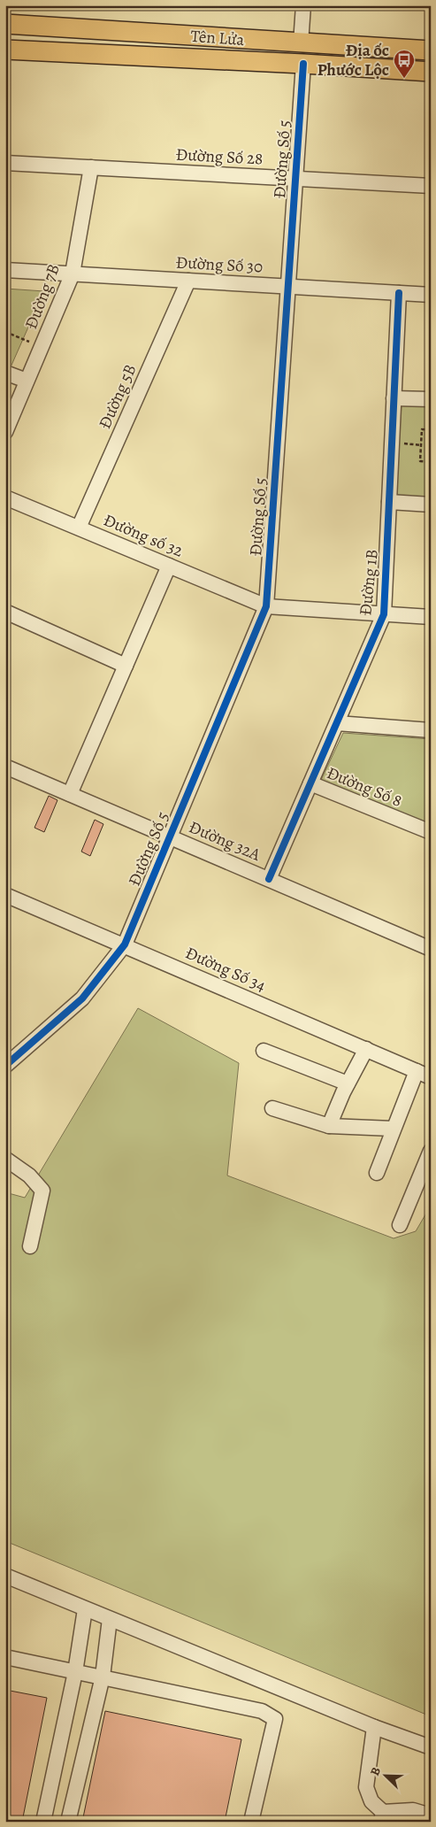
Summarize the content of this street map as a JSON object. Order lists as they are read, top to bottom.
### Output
{
  "streets": {
    "main road": ["Tên Lửa"],
    "street": [
      "Đường Số 28",
      "Đường Số 5",
      "Đường Số 30",
      "Đường 7B",
      "Đường 5B",
      "Đường số 32",
      "Đường 1B",
      "Đường Số 8",
      "Đường 32A",
      "Đường Số 34"
    ]
  },
  "crossings": [
    ["Tên Lửa", "Đường Số 5"],
    ["Đường Số 28", "Đường Số 5"],
    ["Đường Số 28", "Đường 7B"],
    ["Đường Số 5", "Đường Số 30"],
    ["Đường Số 5", "Đường số 32"],
    ["Đường Số 5", "Đường 32A"],
    ["Đường Số 5", "Đường Số 34"],
    ["Đường Số 30", "Đường 7B"],
    ["Đường Số 30", "Đường 5B"],
    ["Đường Số 30", "Đường 1B"],
    ["Đường 5B", "Đường số 32"],
    ["Đường 1B", "Đường Số 8"],
    ["Đường 1B", "Đường 32A"]
  ],
  "places": {
    "bus stop": ["Địa ốc Phước Lộc"]
  },
  "north": "top left"
}
